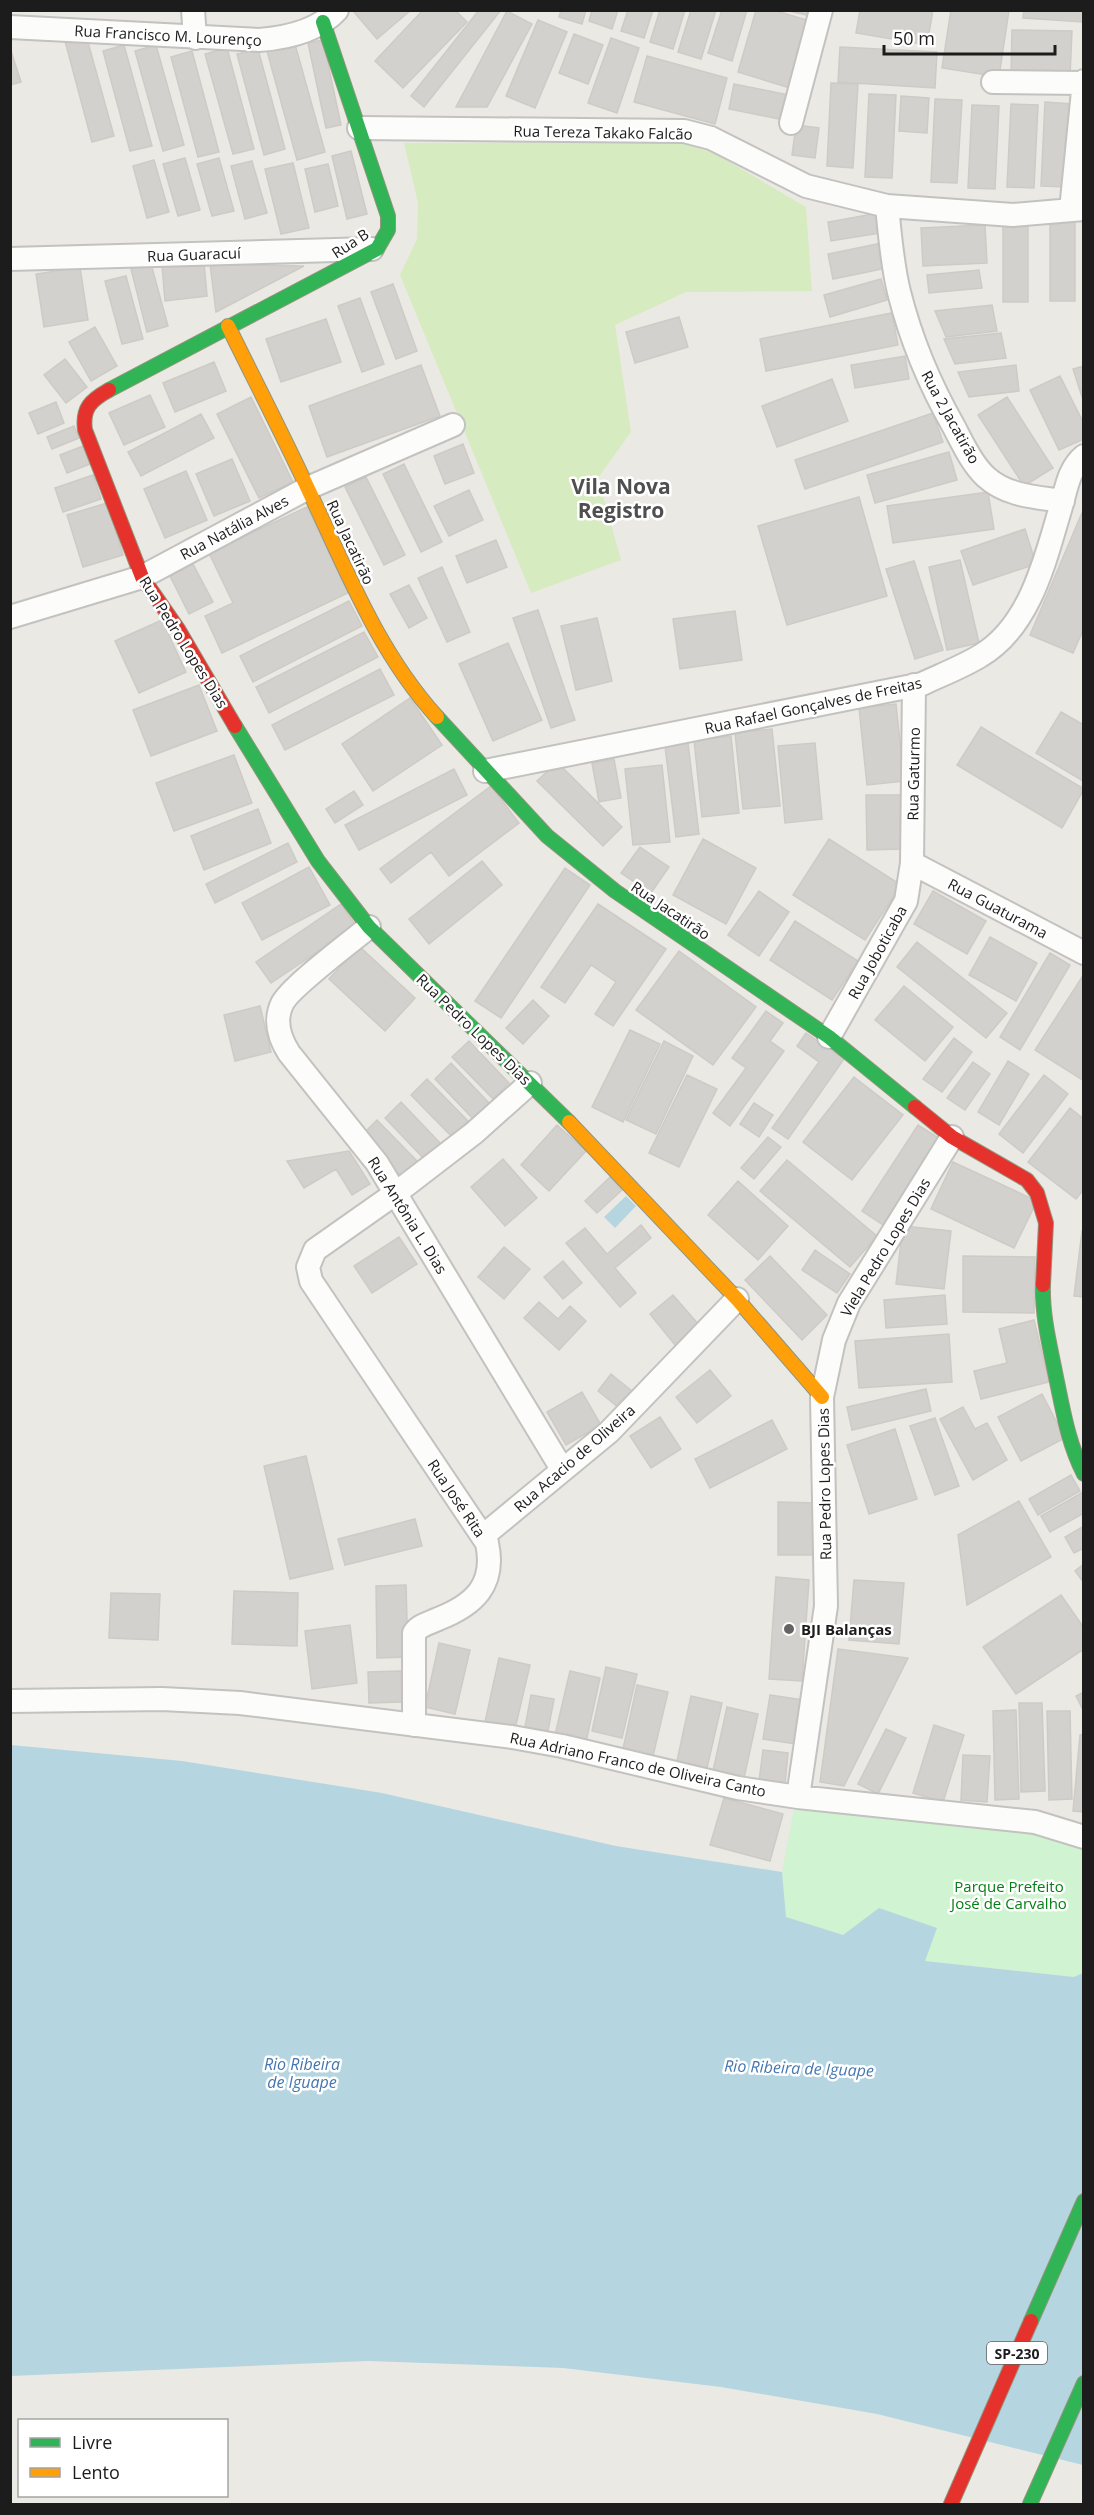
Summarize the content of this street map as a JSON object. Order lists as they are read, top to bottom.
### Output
{
  "streets": {
    "main road": [
      "Rua B",
      "Rua Jacatirão",
      "Rua Pedro Lopes Dias",
      "SP-230"
    ],
    "street": [
      "Rua Francisco M. Lourenço",
      "Rua Tereza Takako Falcão",
      "Rua Guaracuí",
      "Rua 2 Jacatirão",
      "Rua Natália Alves",
      "Rua Rafael Gonçalves de Freitas",
      "Rua Gaturmo",
      "Rua Guaturama",
      "Rua Joboticaba",
      "Rua Antônia L. Dias",
      "Viela Pedro Lopes Dias",
      "Rua Acacio de Oliveira",
      "Rua José Rita",
      "Rua Adriano Franco de Oliveira Canto"
    ]
  },
  "crossings": [
    ["Rua Francisco M. Lourenço", "Rua B"],
    ["Rua Tereza Takako Falcão", "Rua B"],
    ["Rua Tereza Takako Falcão", "Rua 2 Jacatirão"],
    ["Rua B", "Rua Guaracuí"],
    ["Rua B", "Rua Jacatirão"],
    ["Rua B", "Rua Pedro Lopes Dias"],
    ["Rua 2 Jacatirão", "Rua Rafael Gonçalves de Freitas"],
    ["Rua Natália Alves", "Rua Jacatirão"],
    ["Rua Natália Alves", "Rua Pedro Lopes Dias"],
    ["Rua Jacatirão", "Rua Pedro Lopes Dias"],
    ["Rua Jacatirão", "Rua Rafael Gonçalves de Freitas"],
    ["Rua Jacatirão", "Rua Joboticaba"],
    ["Rua Jacatirão", "Viela Pedro Lopes Dias"],
    ["Rua Pedro Lopes Dias", "Rua Antônia L. Dias"],
    ["Rua Pedro Lopes Dias", "Viela Pedro Lopes Dias"],
    ["Rua Pedro Lopes Dias", "Rua Acacio de Oliveira"],
    ["Rua Pedro Lopes Dias", "Rua Adriano Franco de Oliveira Canto"],
    ["Rua Rafael Gonçalves de Freitas", "Rua Gaturmo"],
    ["Rua Gaturmo", "Rua Guaturama"],
    ["Rua Gaturmo", "Rua Joboticaba"],
    ["Rua Guaturama", "Rua Joboticaba"],
    ["Rua Antônia L. Dias", "Rua Acacio de Oliveira"],
    ["Rua Antônia L. Dias", "Rua José Rita"],
    ["Rua Acacio de Oliveira", "Rua José Rita"],
    ["Rua José Rita", "Rua Adriano Franco de Oliveira Canto"]
  ],
  "districts": ["Vila Nova Registro"],
  "water": ["Rio Ribeira de Iguape"],
  "parks": ["Parque Prefeito José de Carvalho"],
  "places": ["BJI Balanças"],
  "legend": ["Livre", "Lento"],
  "scale_bar": "50 m"
}
